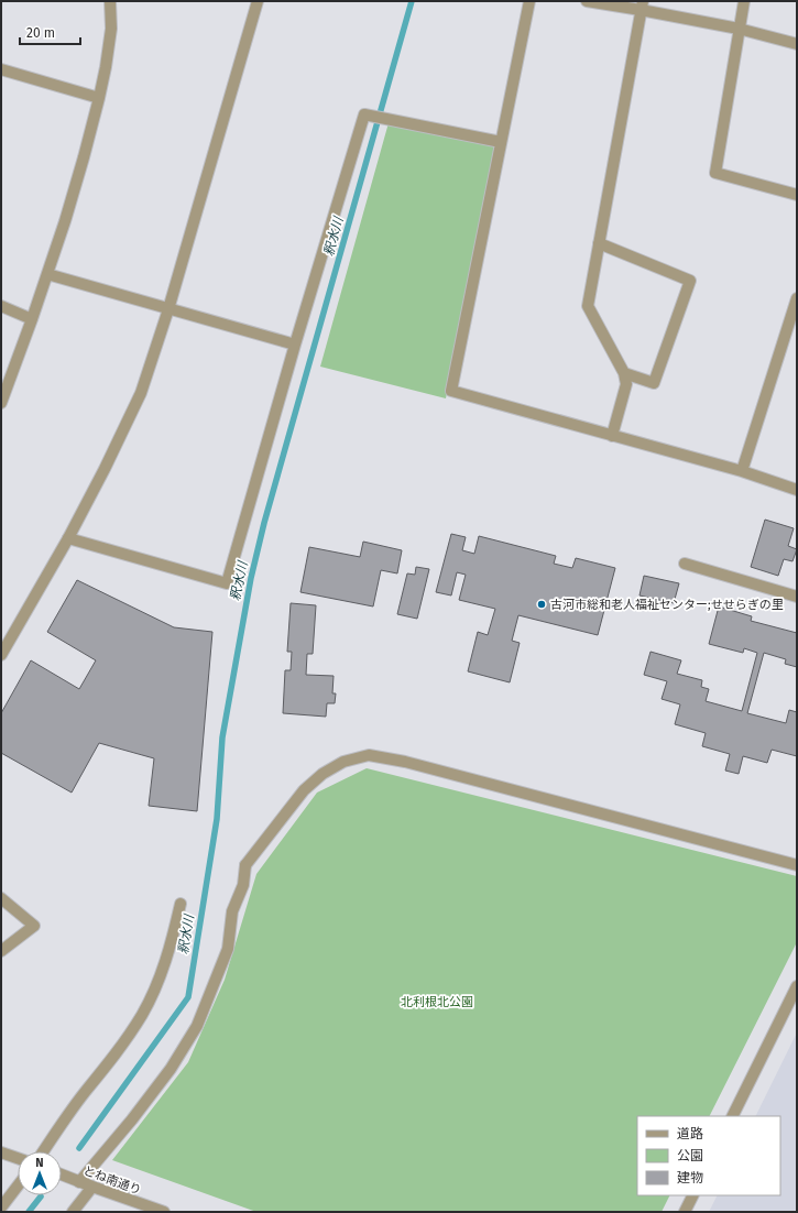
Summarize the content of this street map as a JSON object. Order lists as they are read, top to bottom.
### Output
{
  "streets": {
    "street": ["とね南通り"]
  },
  "water": ["釈水川"],
  "parks": ["北利根北公園"],
  "places": ["古河市総和老人福祉センター;せせらぎの里"],
  "legend": ["道路", "公園", "建物"],
  "scale_bar": "20 m",
  "north": "top"
}
